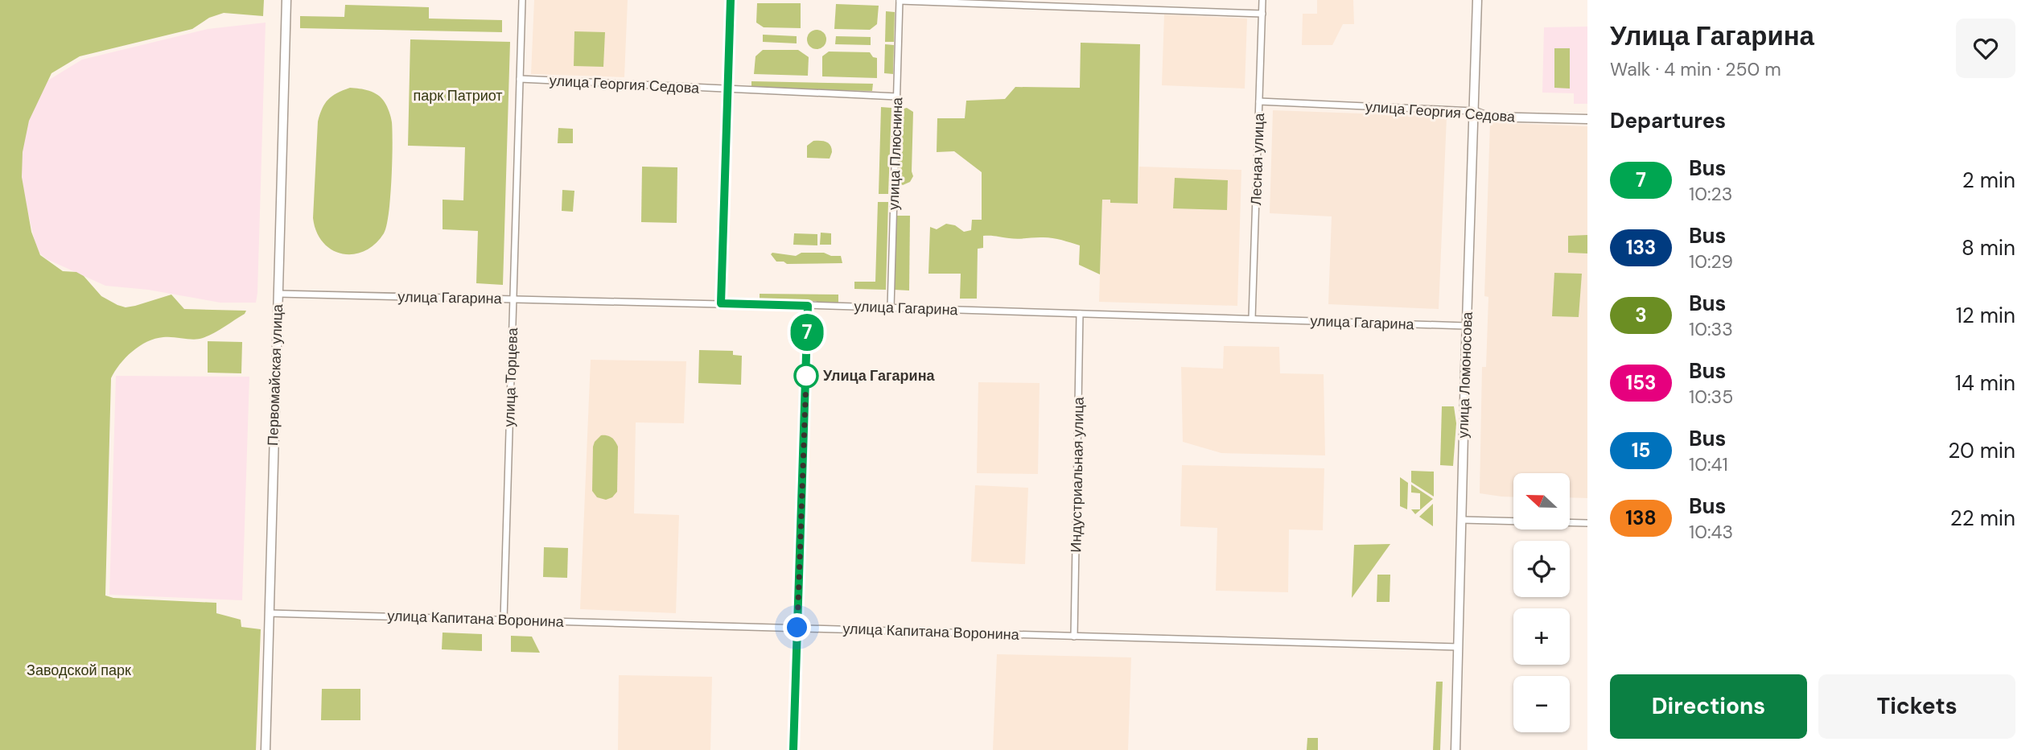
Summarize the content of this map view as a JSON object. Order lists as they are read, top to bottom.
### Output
{
  "streets": {
    "street": [
      "улица Георгия Седова",
      "улица Плюснина",
      "Лесная улица",
      "улица Гагарина",
      "Первомайская улица",
      "улица Ломоносова",
      "улица Торцева",
      "Индустриальная улица",
      "улица Капитана Воронина"
    ]
  },
  "crossings": [
    ["улица Георгия Седова", "улица Плюснина"],
    ["улица Георгия Седова", "Лесная улица"],
    ["улица Георгия Седова", "улица Ломоносова"],
    ["улица Георгия Седова", "улица Торцева"],
    ["улица Плюснина", "улица Гагарина"],
    ["Лесная улица", "улица Гагарина"],
    ["улица Гагарина", "Первомайская улица"],
    ["улица Гагарина", "улица Ломоносова"],
    ["улица Гагарина", "улица Торцева"],
    ["улица Гагарина", "Индустриальная улица"],
    ["Первомайская улица", "улица Капитана Воронина"],
    ["улица Ломоносова", "улица Капитана Воронина"],
    ["улица Торцева", "улица Капитана Воронина"],
    ["Индустриальная улица", "улица Капитана Воронина"]
  ],
  "parks": ["парк Патриот", "Заводской парк"],
  "places": ["Улица Гагарина"],
  "lines": ["bus line 7"],
  "north": "left",
  "page": {
    "on_map": "7",
    "heading": [
      ["Улица Гагарина", "Walk · 4 min · 250 m"],
      "Departures"
    ],
    "list": [
      {
        "mark": "7",
        "name": "Bus",
        "note": "10:23",
        "value": "2 min"
      },
      {
        "mark": "133",
        "name": "Bus",
        "note": "10:29",
        "value": "8 min"
      },
      {
        "mark": "3",
        "name": "Bus",
        "note": "10:33",
        "value": "12 min"
      },
      {
        "mark": "153",
        "name": "Bus",
        "note": "10:35",
        "value": "14 min"
      },
      {
        "mark": "15",
        "name": "Bus",
        "note": "10:41",
        "value": "20 min"
      },
      {
        "mark": "138",
        "name": "Bus",
        "note": "10:43",
        "value": "22 min"
      }
    ],
    "map_buttons": ["+", "−"],
    "buttons": ["Directions", "Tickets"]
  }
}
